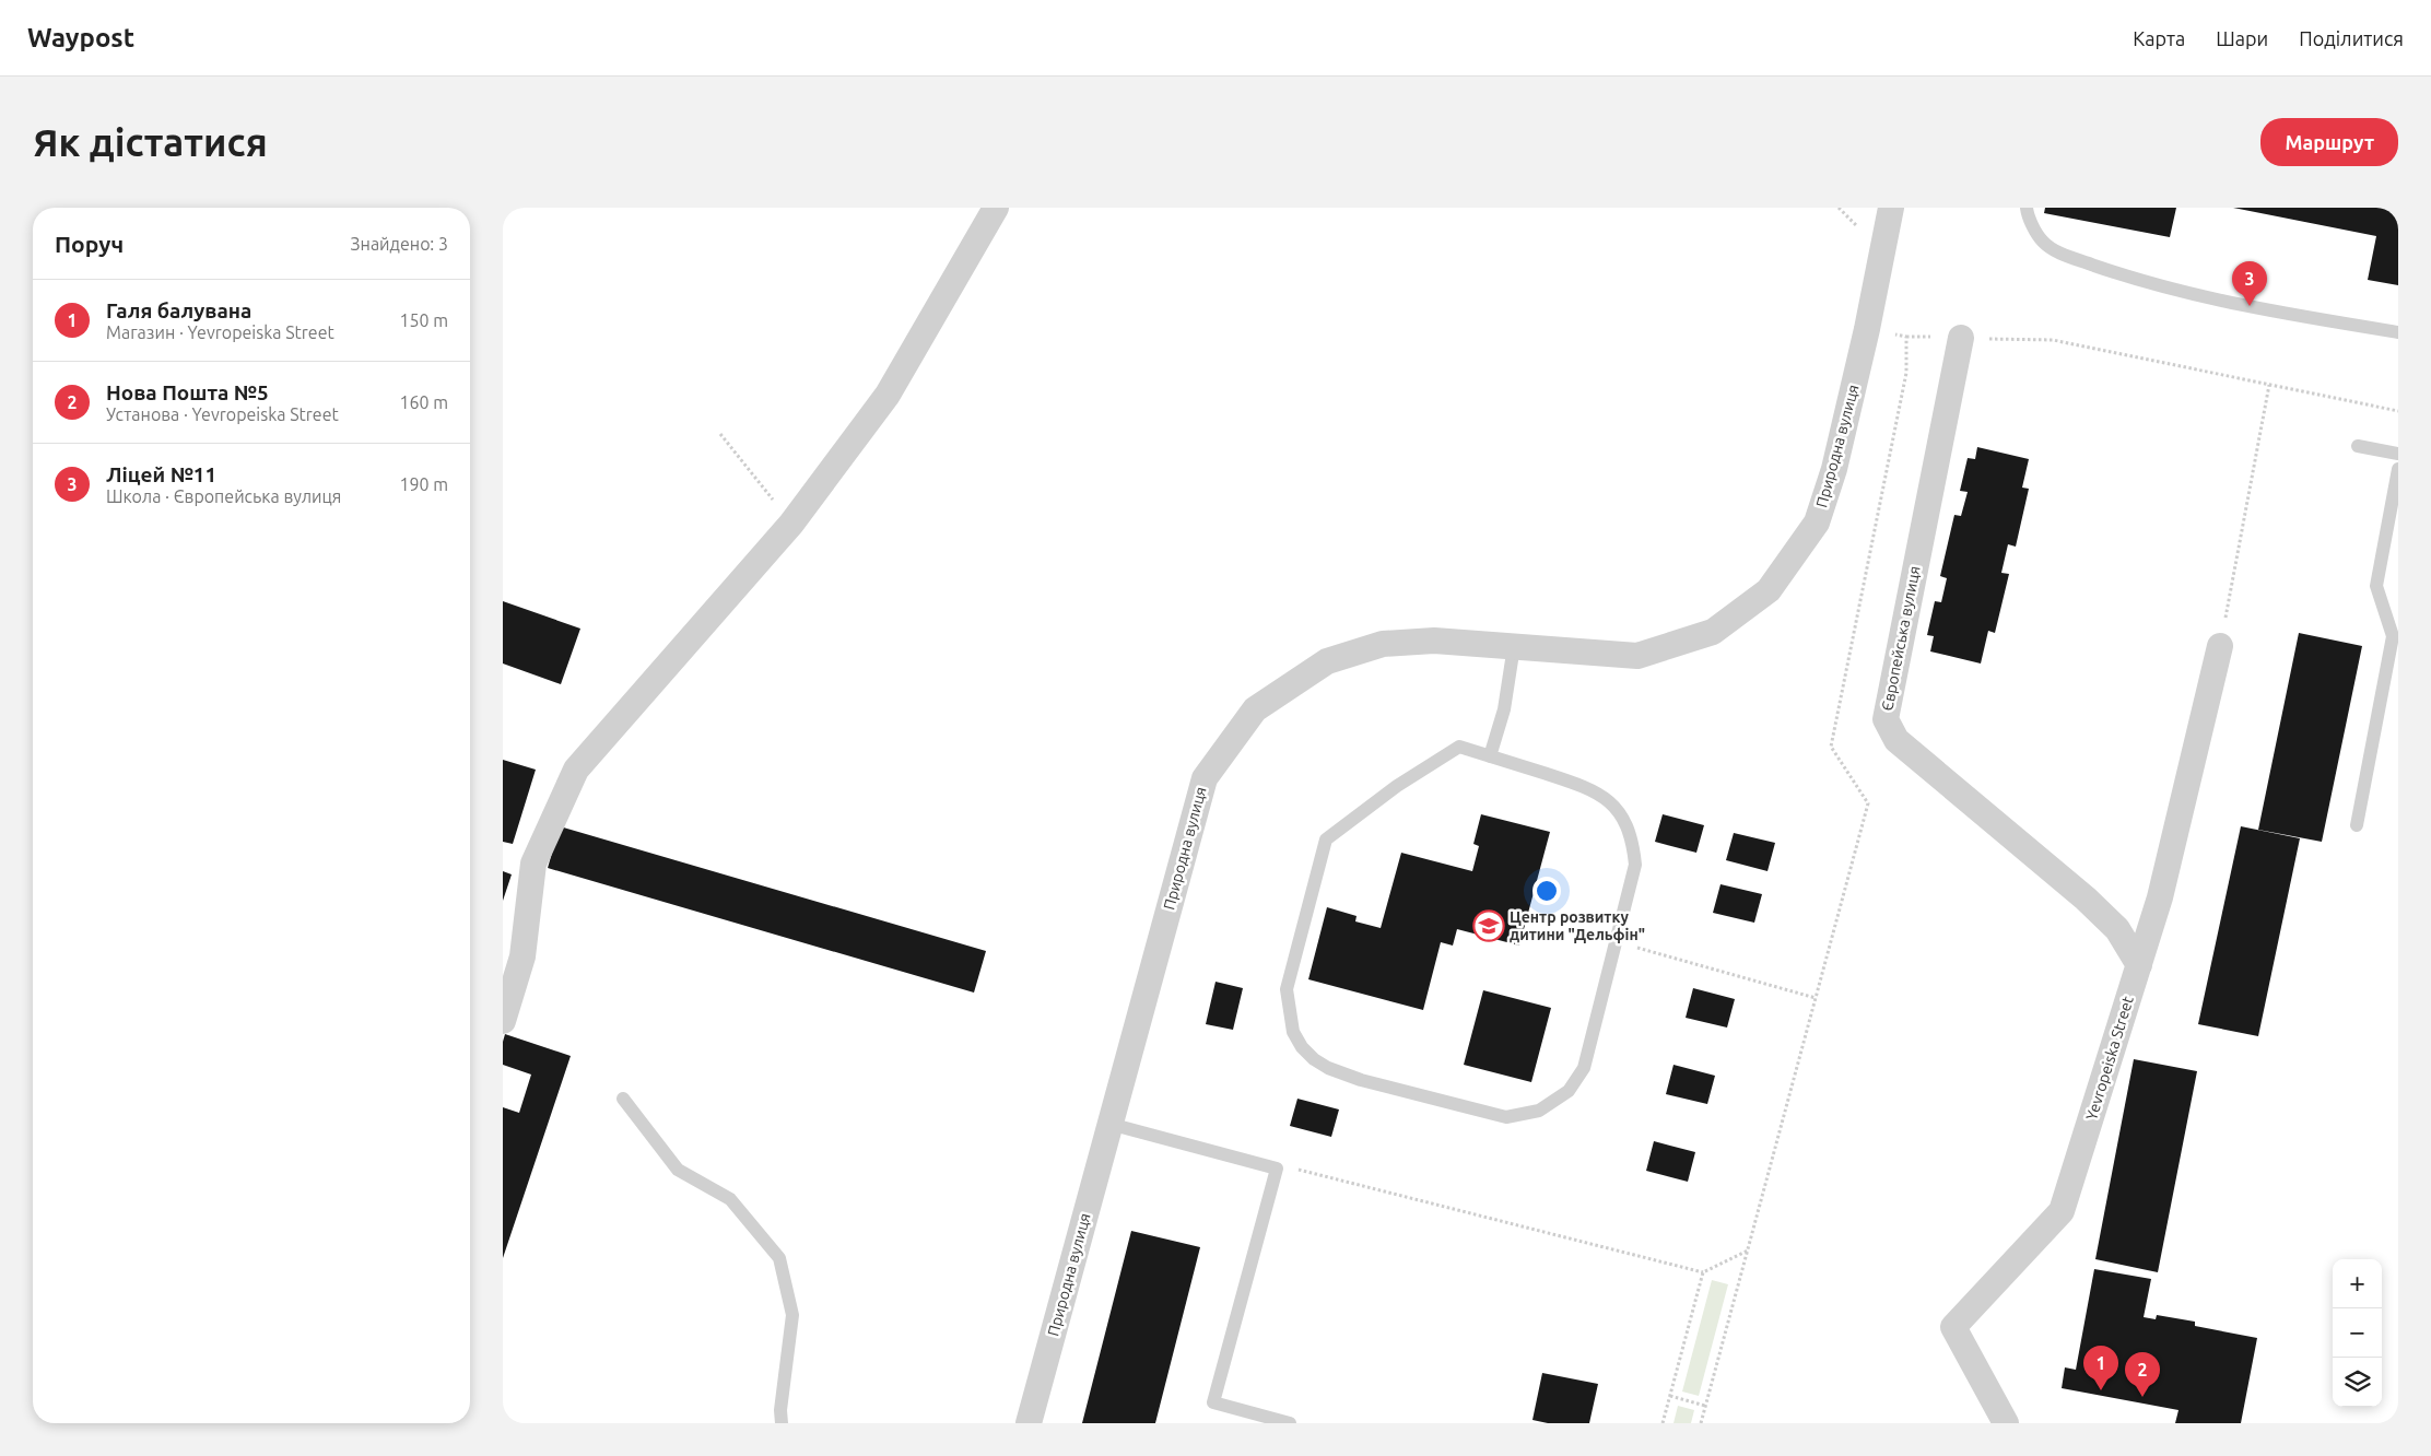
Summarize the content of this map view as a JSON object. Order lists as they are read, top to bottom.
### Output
{
  "streets": {
    "street": ["Природна вулиця", "Європейська вулиця", "Yevropeiska Street"]
  },
  "crossings": [
    ["Європейська вулиця", "Yevropeiska Street"]
  ],
  "places": {
    "school or university": ["Центр розвитку дитини \"Дельфін\""]
  },
  "page": {
    "header": "Waypost",
    "nav": ["Карта", "Шари", "Поділитися"],
    "buttons": "Маршрут",
    "title": "Як дістатися",
    "heading": ["Поруч", "Знайдено: 3"],
    "pins": ["3", "1", "2"],
    "list": [
      {
        "mark": "1",
        "name": "Галя балувана",
        "note": "Магазин · Yevropeiska Street",
        "value": "150 m"
      },
      {
        "mark": "2",
        "name": "Нова Пошта №5",
        "note": "Установа · Yevropeiska Street",
        "value": "160 m"
      },
      {
        "mark": "3",
        "name": "Ліцей №11",
        "note": "Школа · Європейська вулиця",
        "value": "190 m"
      }
    ],
    "map_buttons": ["+", "−"]
  }
}
